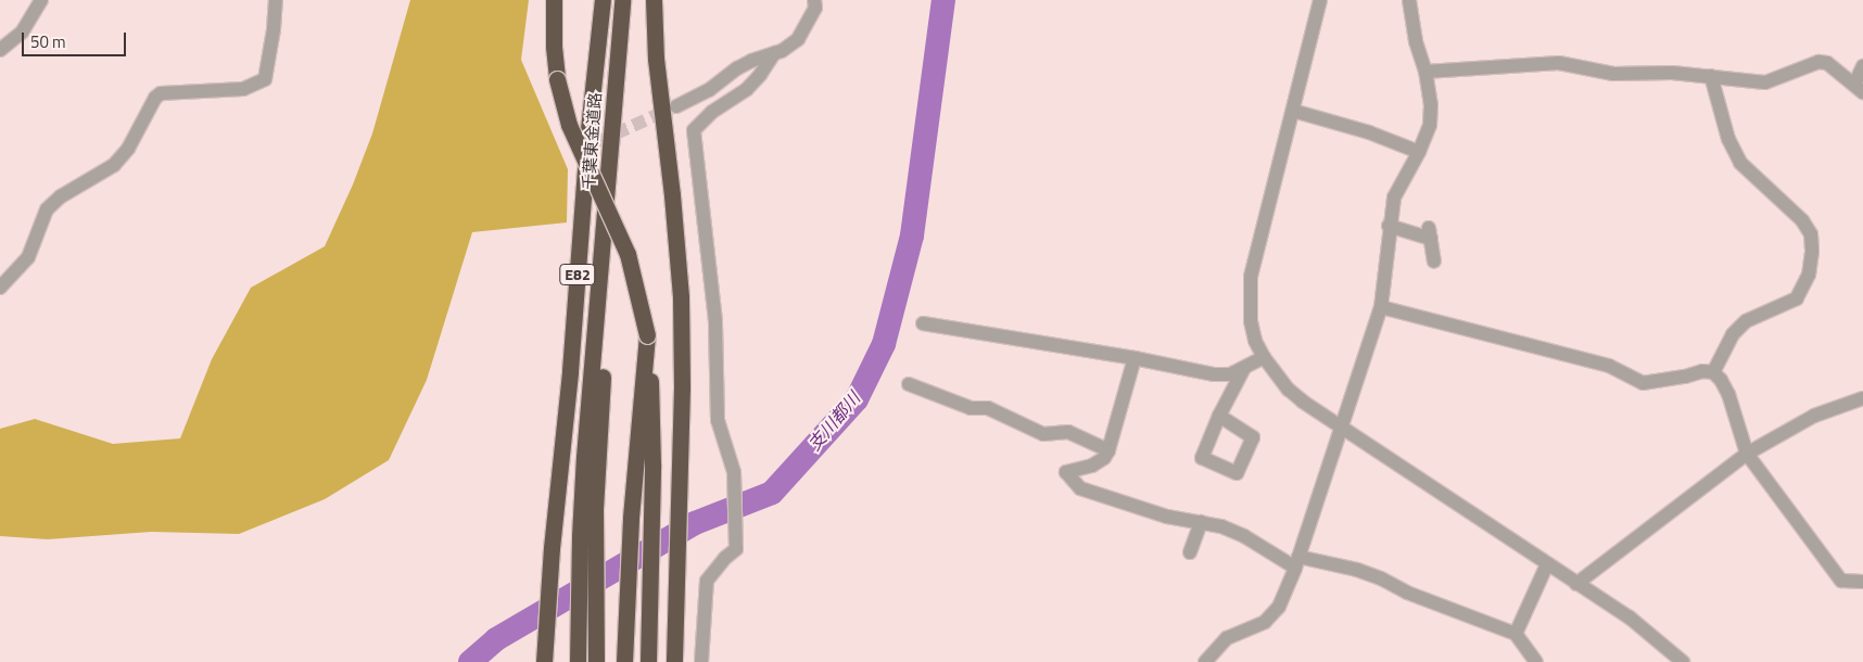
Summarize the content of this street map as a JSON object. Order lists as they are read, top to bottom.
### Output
{
  "streets": {
    "highway": ["千葉東金道路", "E82"]
  },
  "crossings": [
    ["千葉東金道路", "E82"]
  ],
  "water": ["支川都川"],
  "scale_bar": "50 m"
}
